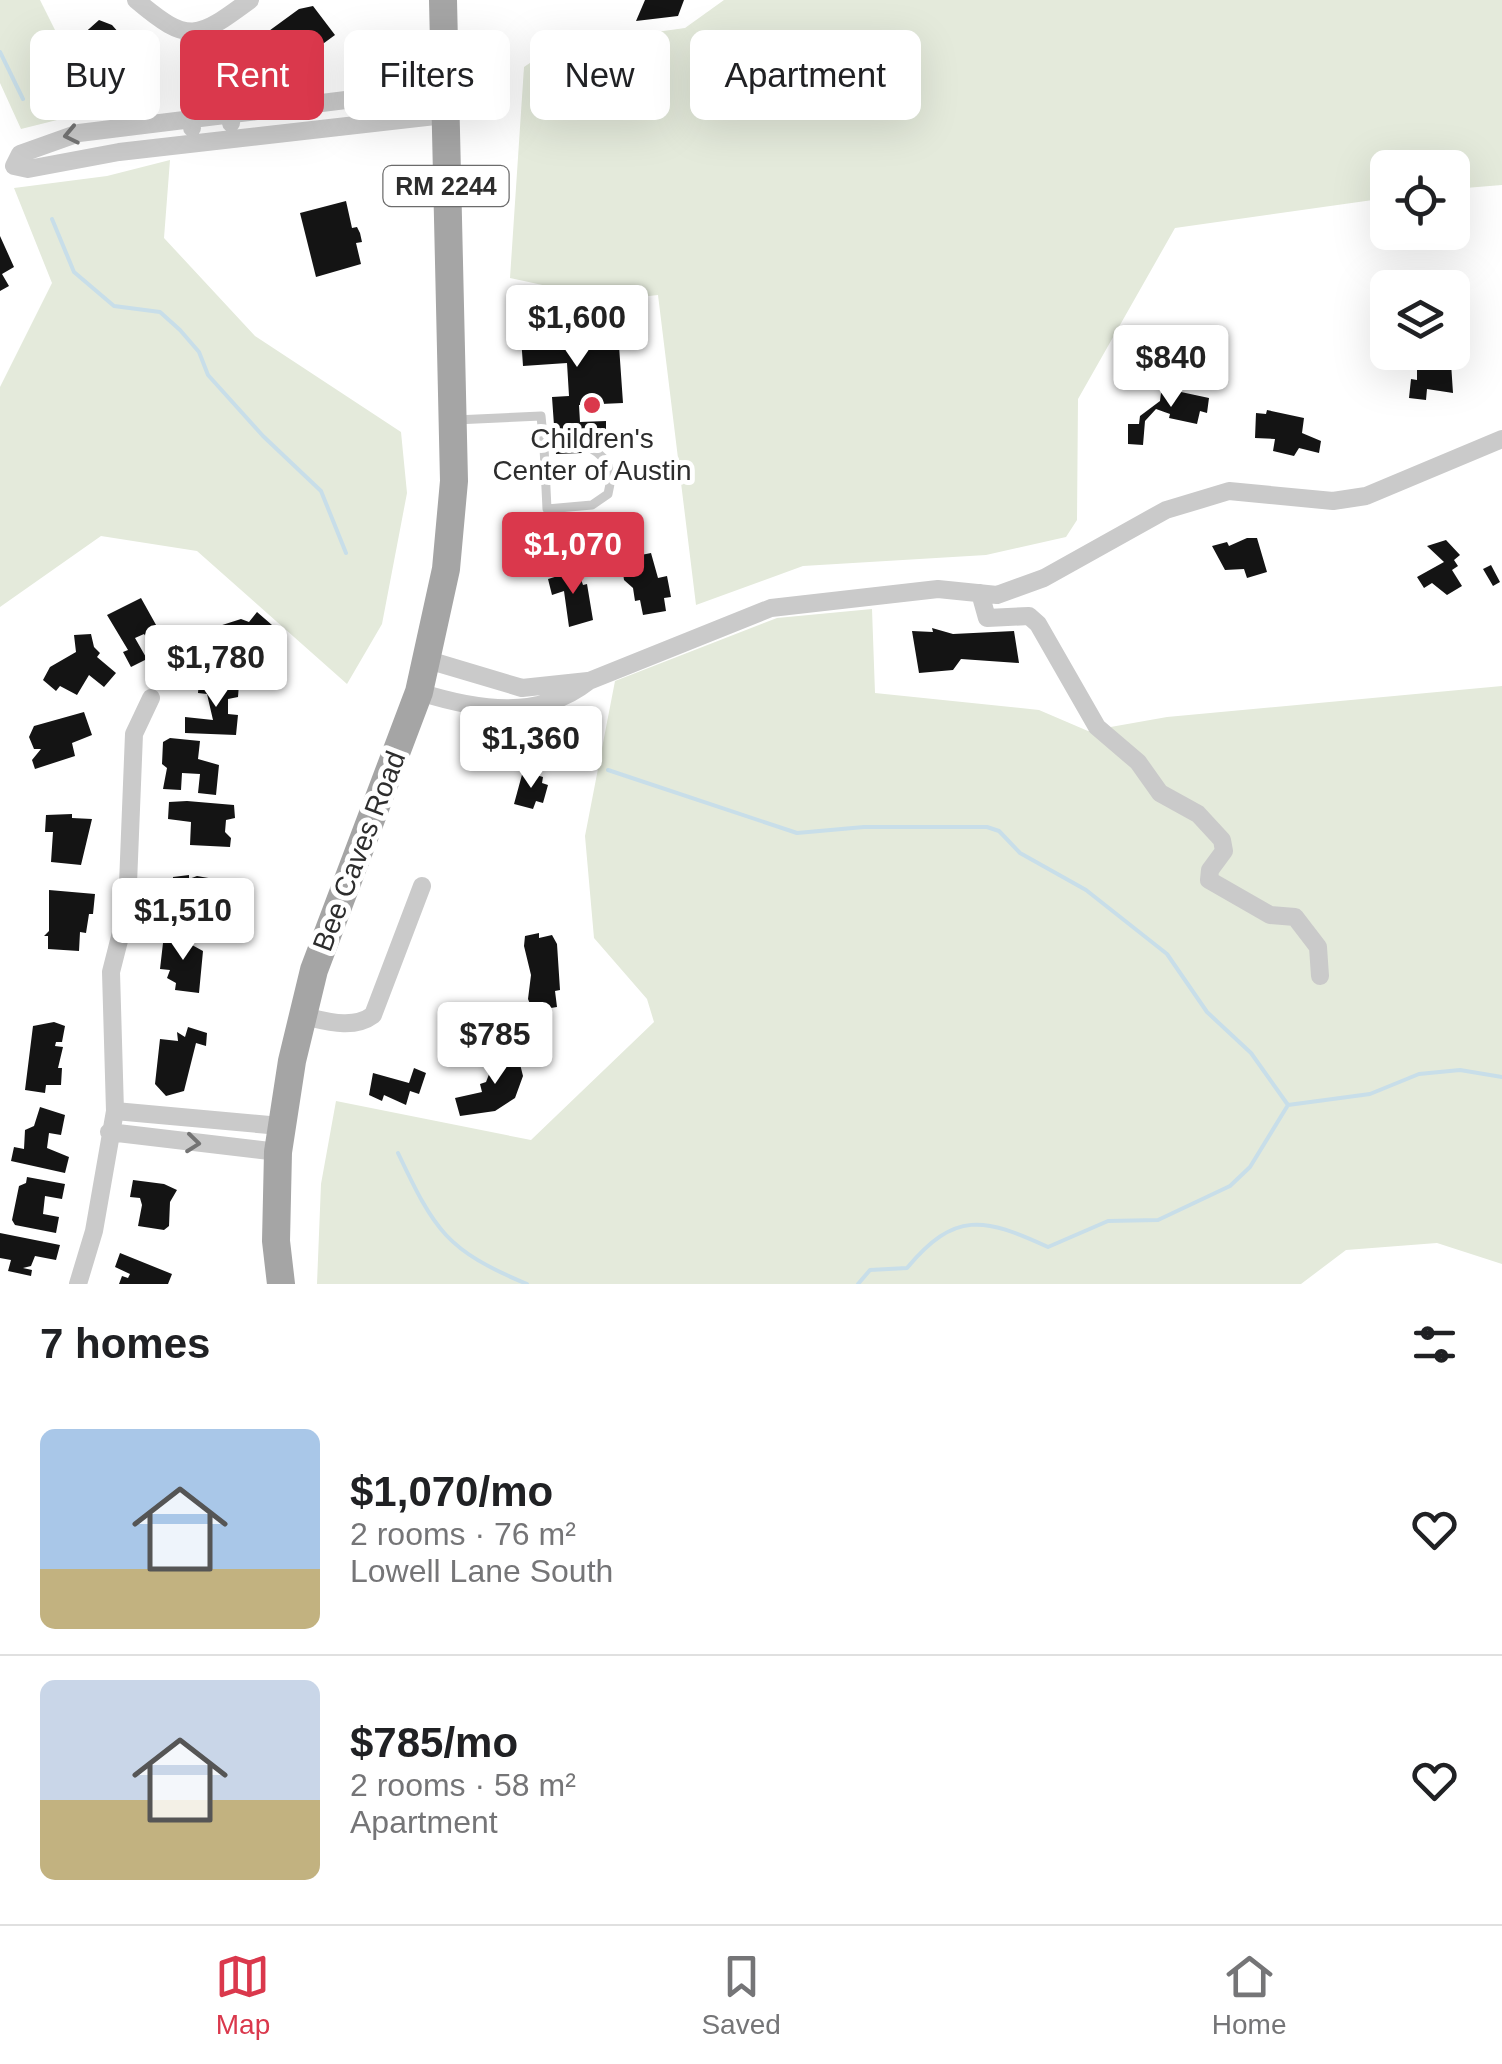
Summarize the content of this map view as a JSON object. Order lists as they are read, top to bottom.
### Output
{
  "streets": {
    "main road": ["RM 2244", "Bee Caves Road"]
  },
  "places": ["Children's Center of Austin"],
  "page": {
    "chip": [
      "Buy",
      "Rent",
      "Filters",
      "New",
      "Apartment"
    ],
    "price": [
      "$1,600",
      "$840",
      "$1,070",
      "$1,780",
      "$1,360",
      "$1,510",
      "$785"
    ],
    "heading": "7 homes",
    "list": [
      {
        "name": "$1,070/mo",
        "note": "2 rooms · 76 m² · Lowell Lane South"
      },
      {
        "name": "$785/mo",
        "note": "2 rooms · 58 m² · Apartment"
      }
    ],
    "tabs": ["Map", "Saved", "Home"]
  }
}
